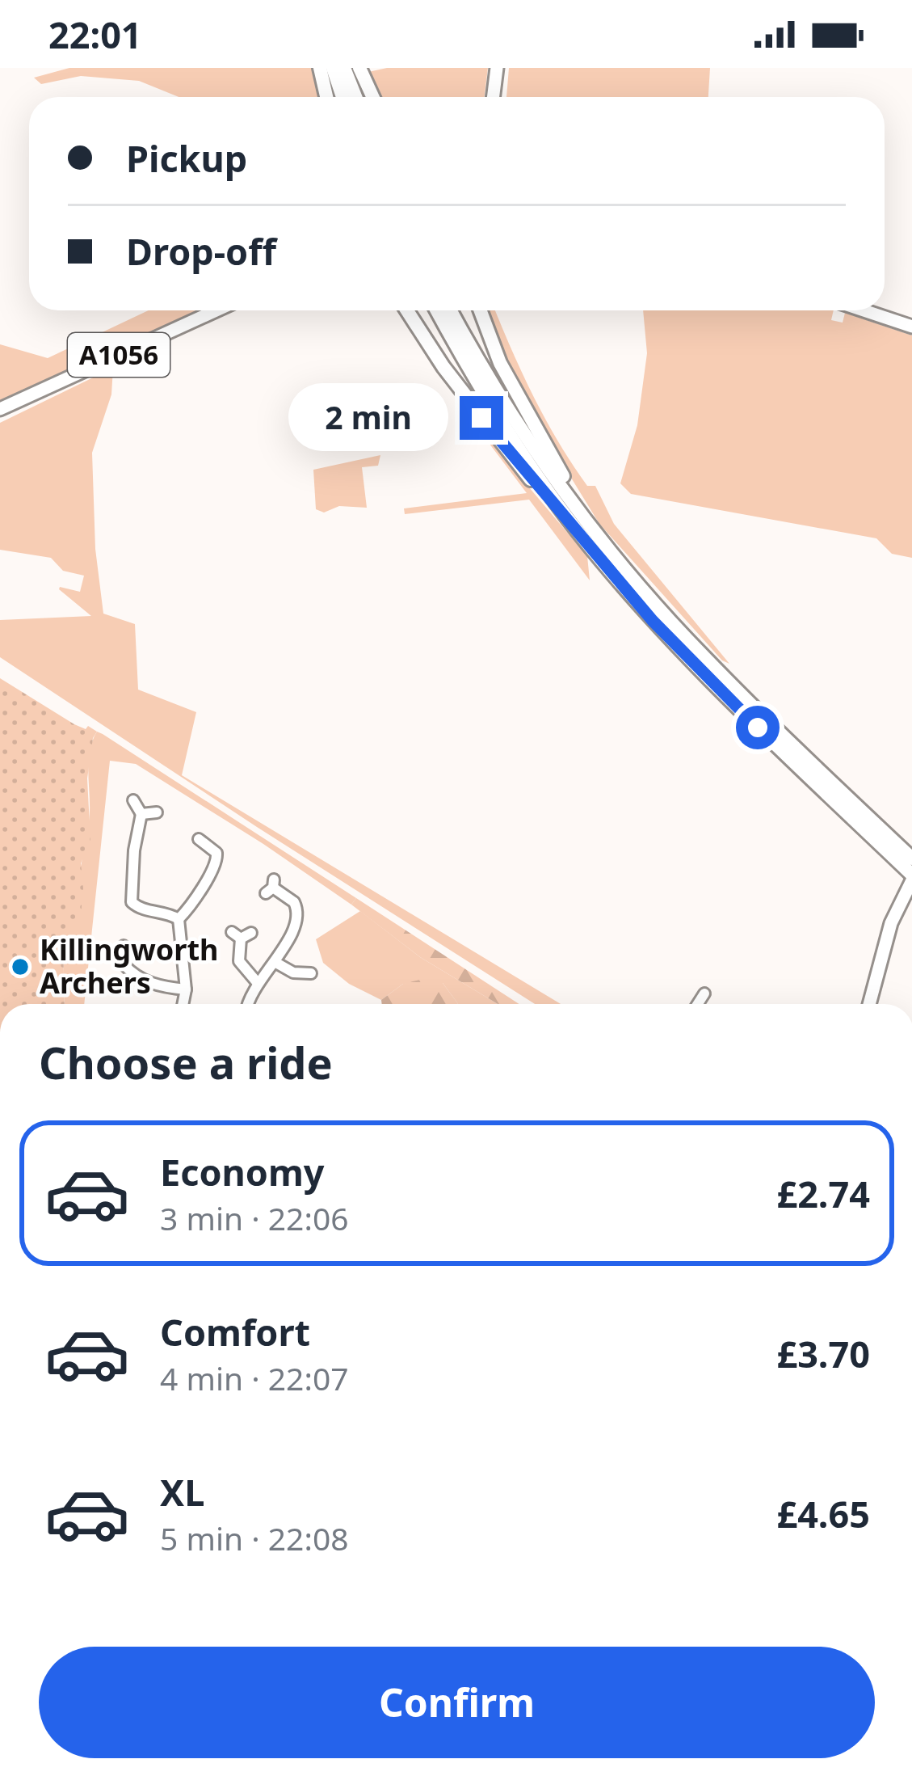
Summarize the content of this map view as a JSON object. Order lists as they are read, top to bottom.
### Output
{
  "streets": {
    "main road": ["A1056"]
  },
  "places": ["Killingworth Archers"],
  "page": {
    "status": "22:01",
    "banner": ["Pickup", "Drop-off"],
    "bubble": "2 min",
    "heading": "Choose a ride",
    "list": [
      {
        "name": "Economy",
        "note": "3 min · 22:06",
        "value": "£2.74"
      },
      {
        "name": "Comfort",
        "note": "4 min · 22:07",
        "value": "£3.70"
      },
      {
        "name": "XL",
        "note": "5 min · 22:08",
        "value": "£4.65"
      }
    ],
    "buttons": "Confirm"
  }
}
